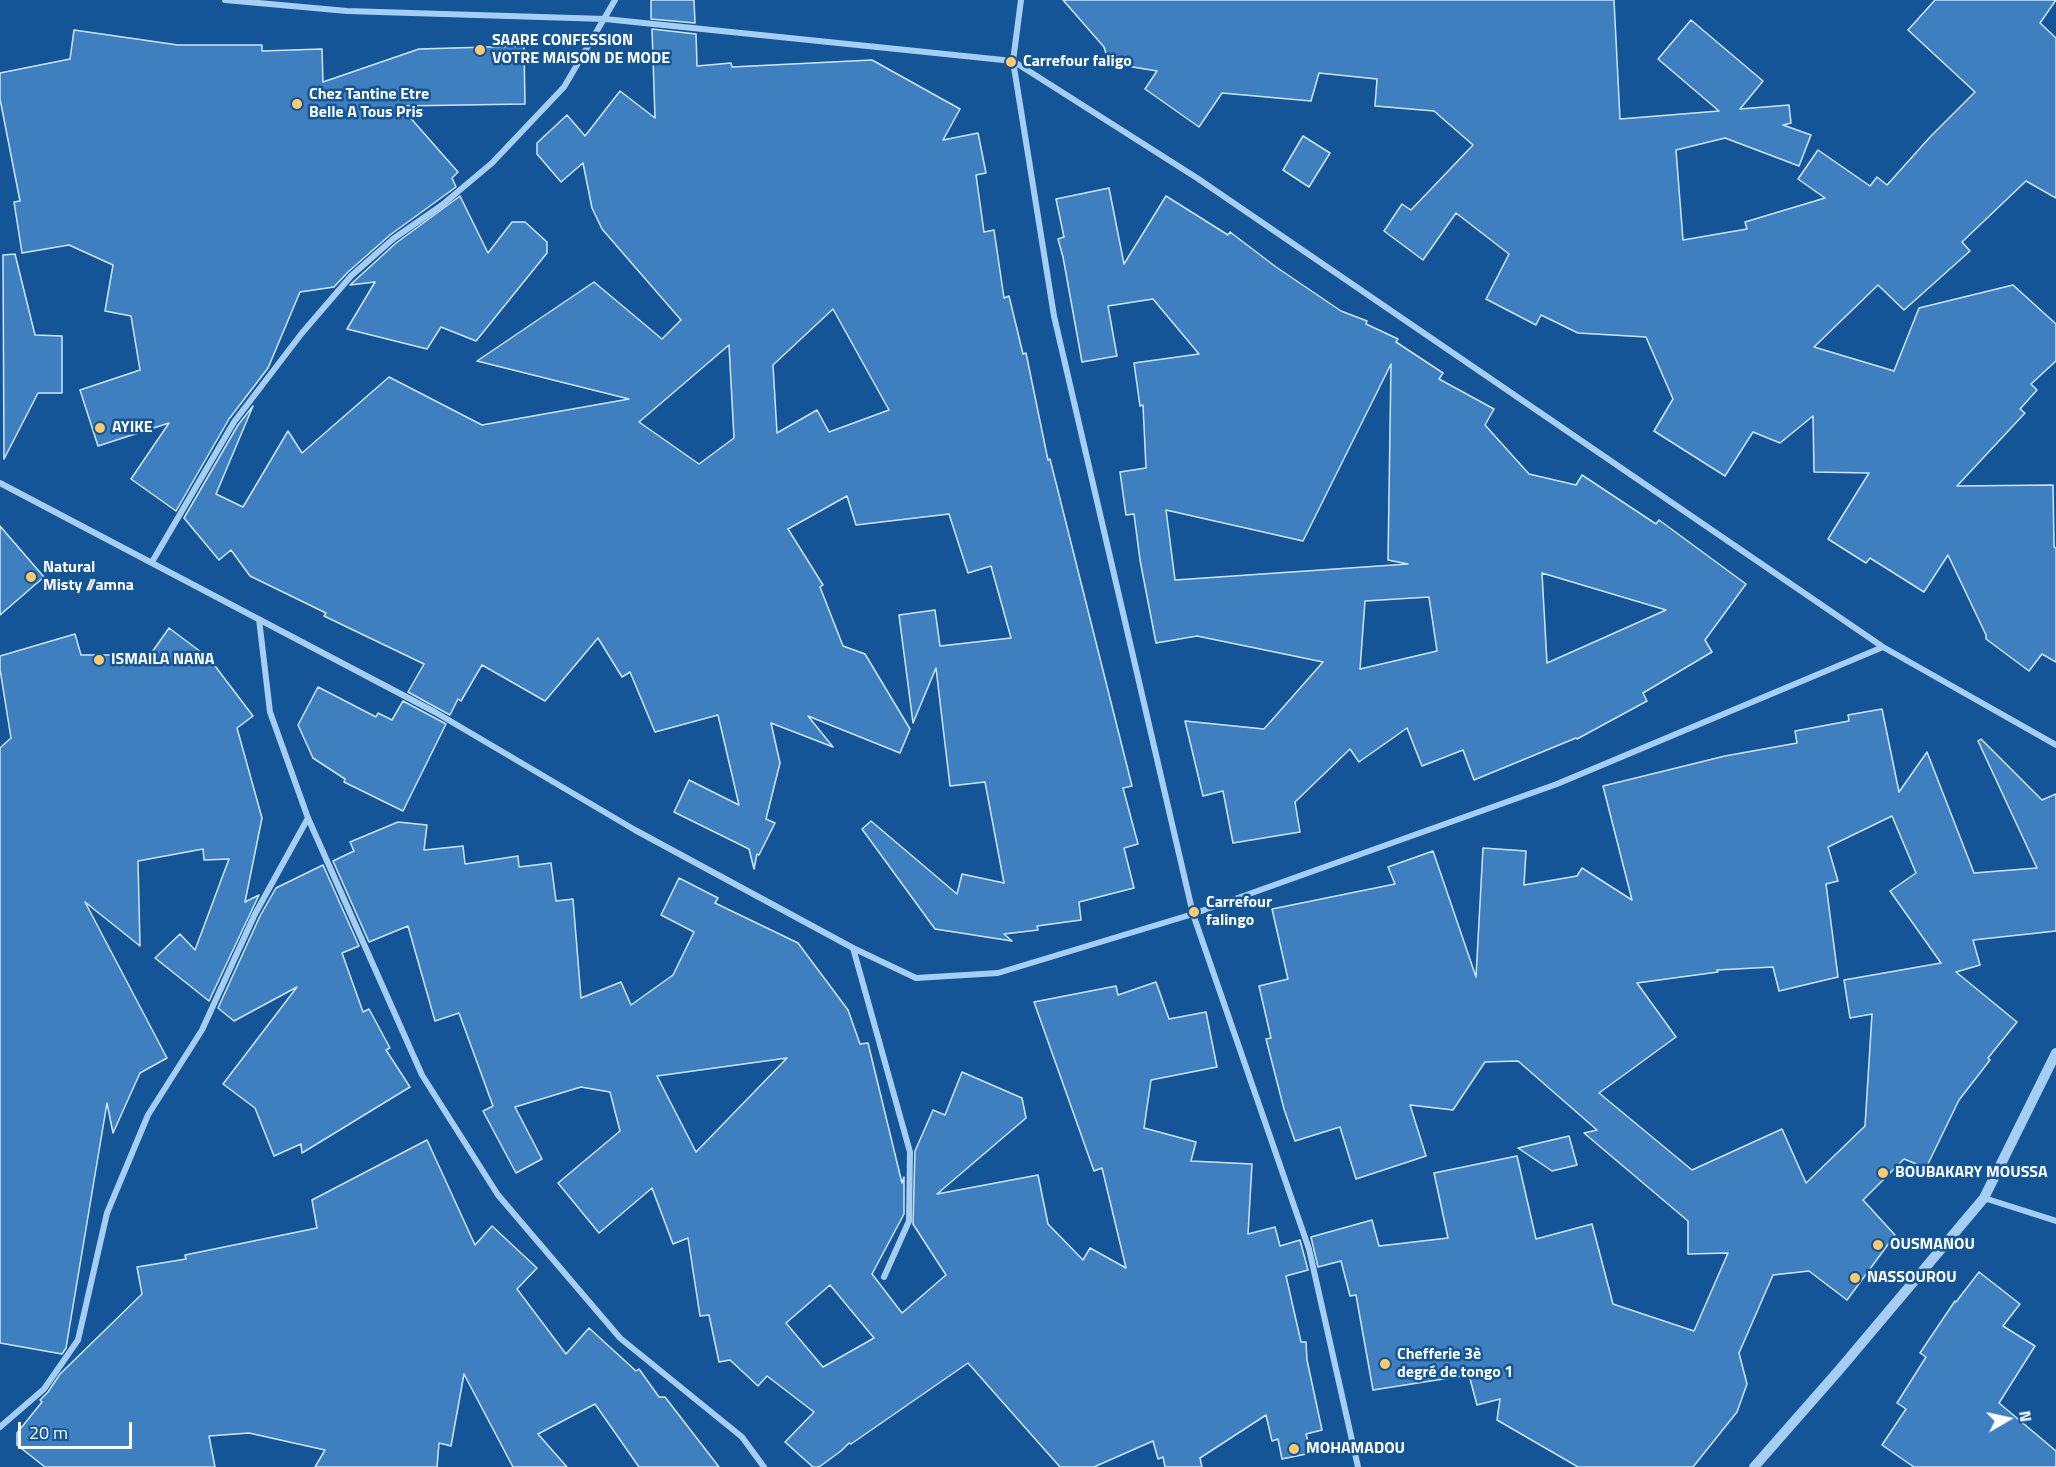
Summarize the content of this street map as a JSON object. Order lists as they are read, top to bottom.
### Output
{
  "places": [
    "SAARE CONFESSION VOTRE MAISON DE MODE",
    "Carrefour faligo",
    "Chez Tantine Etre Belle A Tous Pris",
    "AYIKE",
    "Natural Misty //amna",
    "ISMAILA NANA",
    "Carrefour falingo",
    "BOUBAKARY MOUSSA",
    "OUSMANOU",
    "NASSOUROU",
    "Chefferie 3è degré de tongo 1",
    "MOHAMADOU"
  ],
  "scale_bar": "20 m",
  "north": "right"
}
